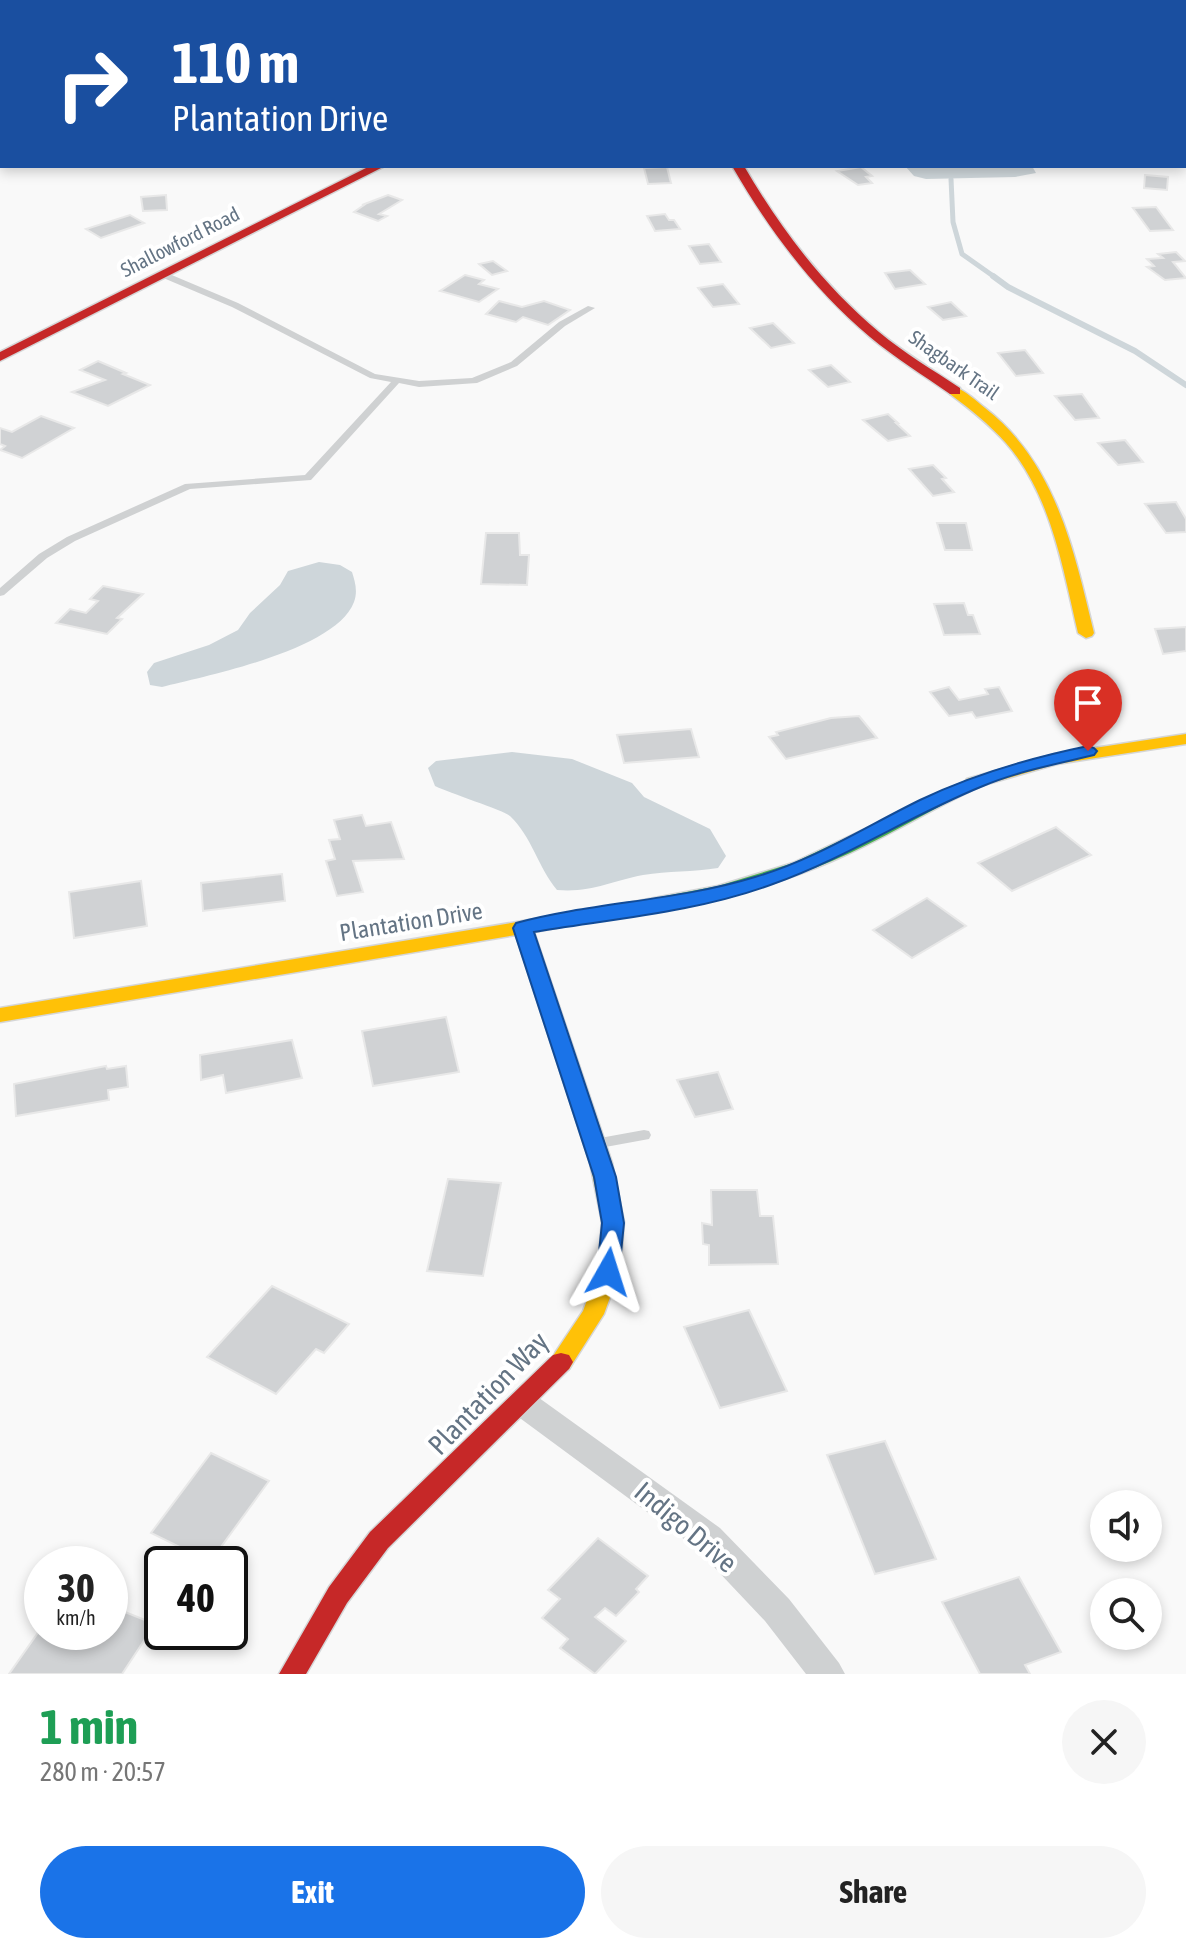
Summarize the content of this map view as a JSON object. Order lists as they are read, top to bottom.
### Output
{
  "streets": {
    "street": [
      "Shallowford Road",
      "Shagbark Trail",
      "Plantation Drive",
      "Plantation Way",
      "Indigo Drive"
    ]
  },
  "crossings": [
    ["Plantation Drive", "Plantation Way"],
    ["Plantation Way", "Indigo Drive"]
  ],
  "page": {
    "turn": ["110 m", "Plantation Drive"],
    "speed": "30 km/h",
    "limit": "40",
    "heading": ["1 min", "280 m · 20:57"],
    "buttons": ["Exit", "Share"]
  }
}
